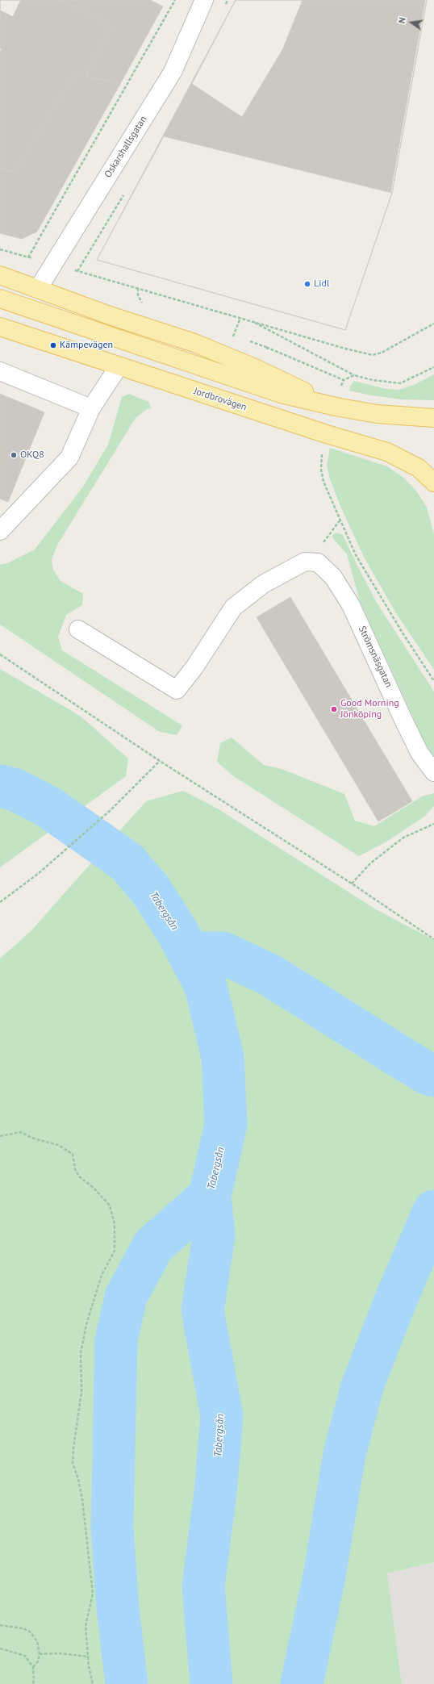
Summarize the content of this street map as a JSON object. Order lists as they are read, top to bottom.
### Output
{
  "streets": {
    "main road": ["Jordbrovägen"],
    "street": ["Oskarshallsgatan", "Strömsnäsgatan"]
  },
  "water": ["Tabergsån"],
  "places": [
    "Lidl",
    "Kämpevägen",
    "OKQ8",
    "Good Morning Jönköping"
  ],
  "north": "left"
}
